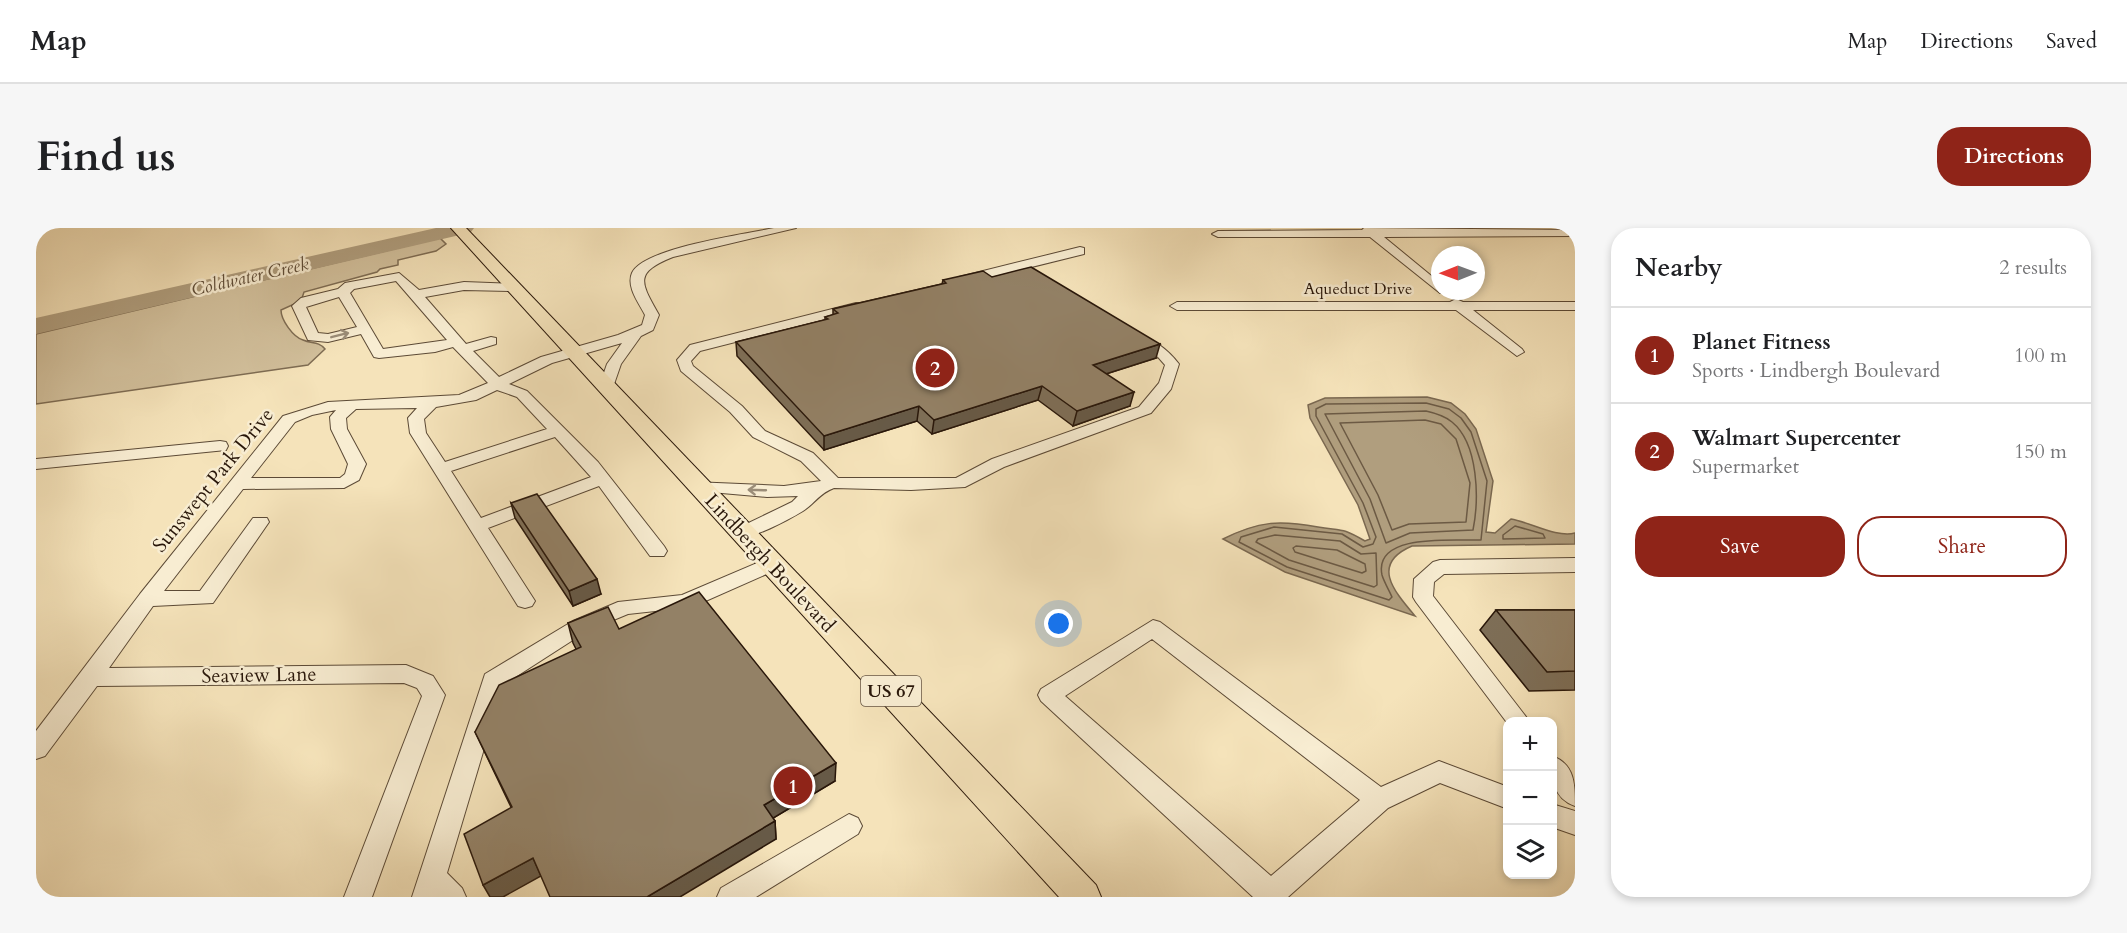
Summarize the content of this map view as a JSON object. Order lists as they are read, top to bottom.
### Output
{
  "streets": {
    "main road": ["Lindbergh Boulevard", "US 67"],
    "street": ["Aqueduct Drive", "Sunswept Park Drive", "Seaview Lane"]
  },
  "crossings": [
    ["Sunswept Park Drive", "Lindbergh Boulevard"],
    ["Sunswept Park Drive", "Seaview Lane"]
  ],
  "water": ["Coldwater Creek"],
  "north": "left",
  "page": {
    "header": "Map",
    "nav": ["Map", "Directions", "Saved"],
    "buttons": [
      "Directions",
      ["Save", "Share"]
    ],
    "title": "Find us",
    "heading": ["Nearby", "2 results"],
    "list": [
      {
        "mark": "1",
        "name": "Planet Fitness",
        "note": "Sports · Lindbergh Boulevard",
        "value": "100 m"
      },
      {
        "mark": "2",
        "name": "Walmart Supercenter",
        "note": "Supermarket",
        "value": "150 m"
      }
    ],
    "pins": ["2", "1"],
    "map_buttons": ["+", "−"]
  }
}
